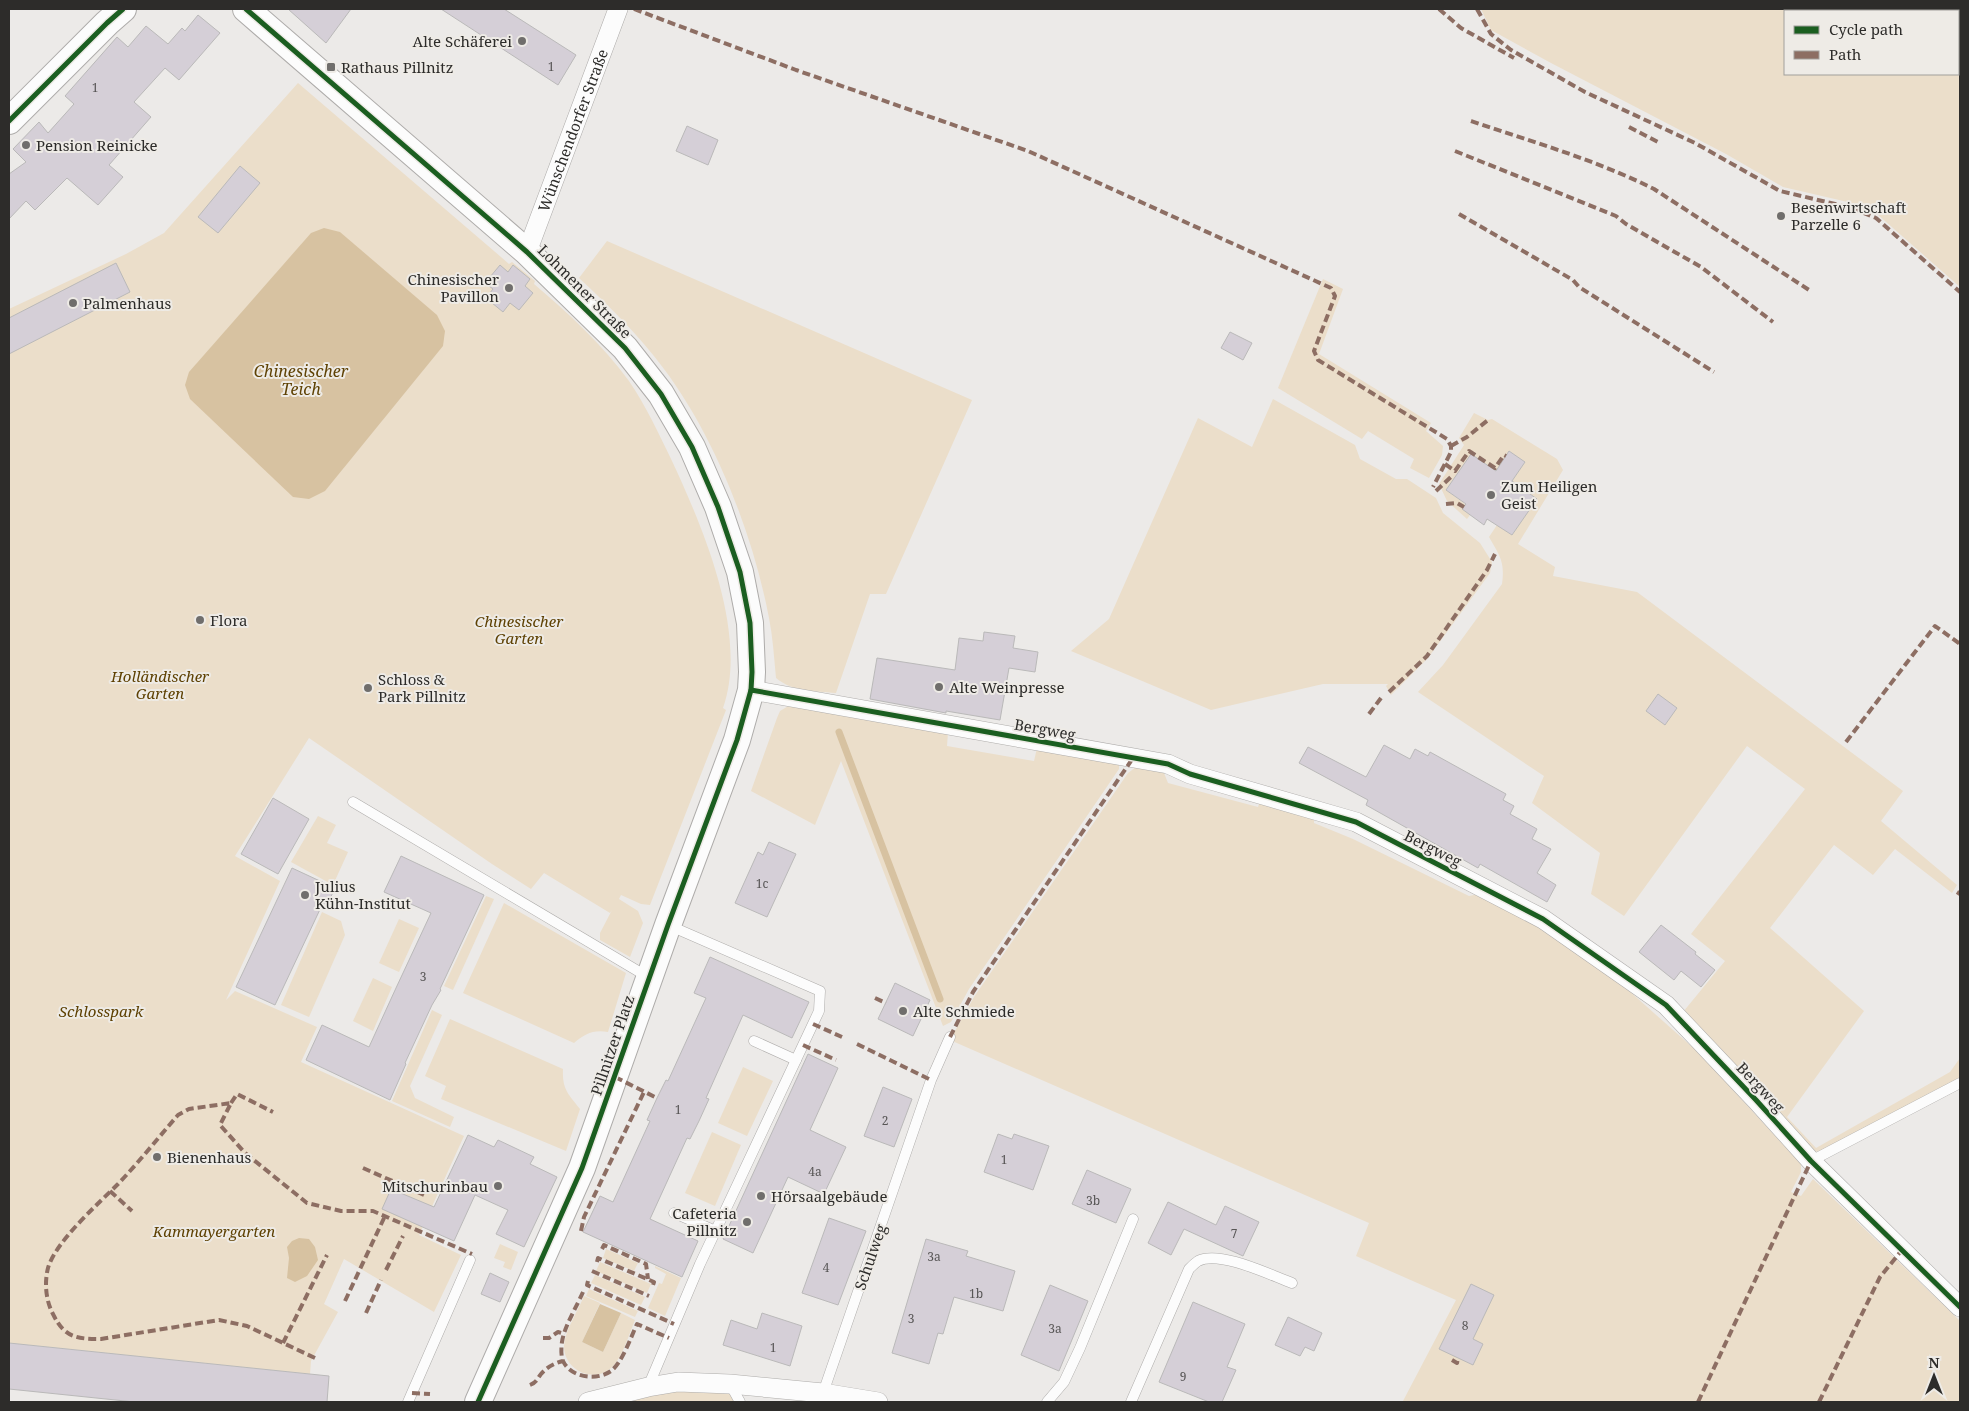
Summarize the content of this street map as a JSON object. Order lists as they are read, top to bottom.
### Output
{
  "streets": {
    "main road": ["Lohmener Straße", "Pillnitzer Platz"],
    "street": ["Wünschendorfer Straße", "Bergweg"],
    "lane": ["Schulweg"]
  },
  "crossings": [
    ["Wünschendorfer Straße", "Lohmener Straße"],
    ["Lohmener Straße", "Bergweg"],
    ["Lohmener Straße", "Pillnitzer Platz"],
    ["Bergweg", "Pillnitzer Platz"]
  ],
  "water": ["Chinesischer Teich"],
  "parks": [
    "Chinesischer Garten",
    "Holländischer Garten",
    "Schlosspark",
    "Kammayergarten"
  ],
  "places": {
    "other": [
      "Alte Schäferei",
      "Pension Reinicke",
      "Besenwirtschaft Parzelle 6",
      "Chinesischer Pavillon",
      "Palmenhaus",
      "Zum Heiligen Geist",
      "Flora",
      "Alte Weinpresse",
      "Schloss & Park Pillnitz",
      "Julius Kühn-Institut",
      "Alte Schmiede",
      "Bienenhaus",
      "Mitschurinbau",
      "Hörsaalgebäude",
      "Cafeteria Pillnitz"
    ],
    "transit": ["Rathaus Pillnitz"]
  },
  "house_numbers": [
    "1",
    "1",
    "1c",
    "3",
    "1",
    "2",
    "1",
    "4a",
    "3b",
    "7",
    "3a",
    "4",
    "1b",
    "3",
    "8",
    "3a",
    "1",
    "9"
  ],
  "legend": ["Cycle path", "Path"],
  "north": "top"
}
